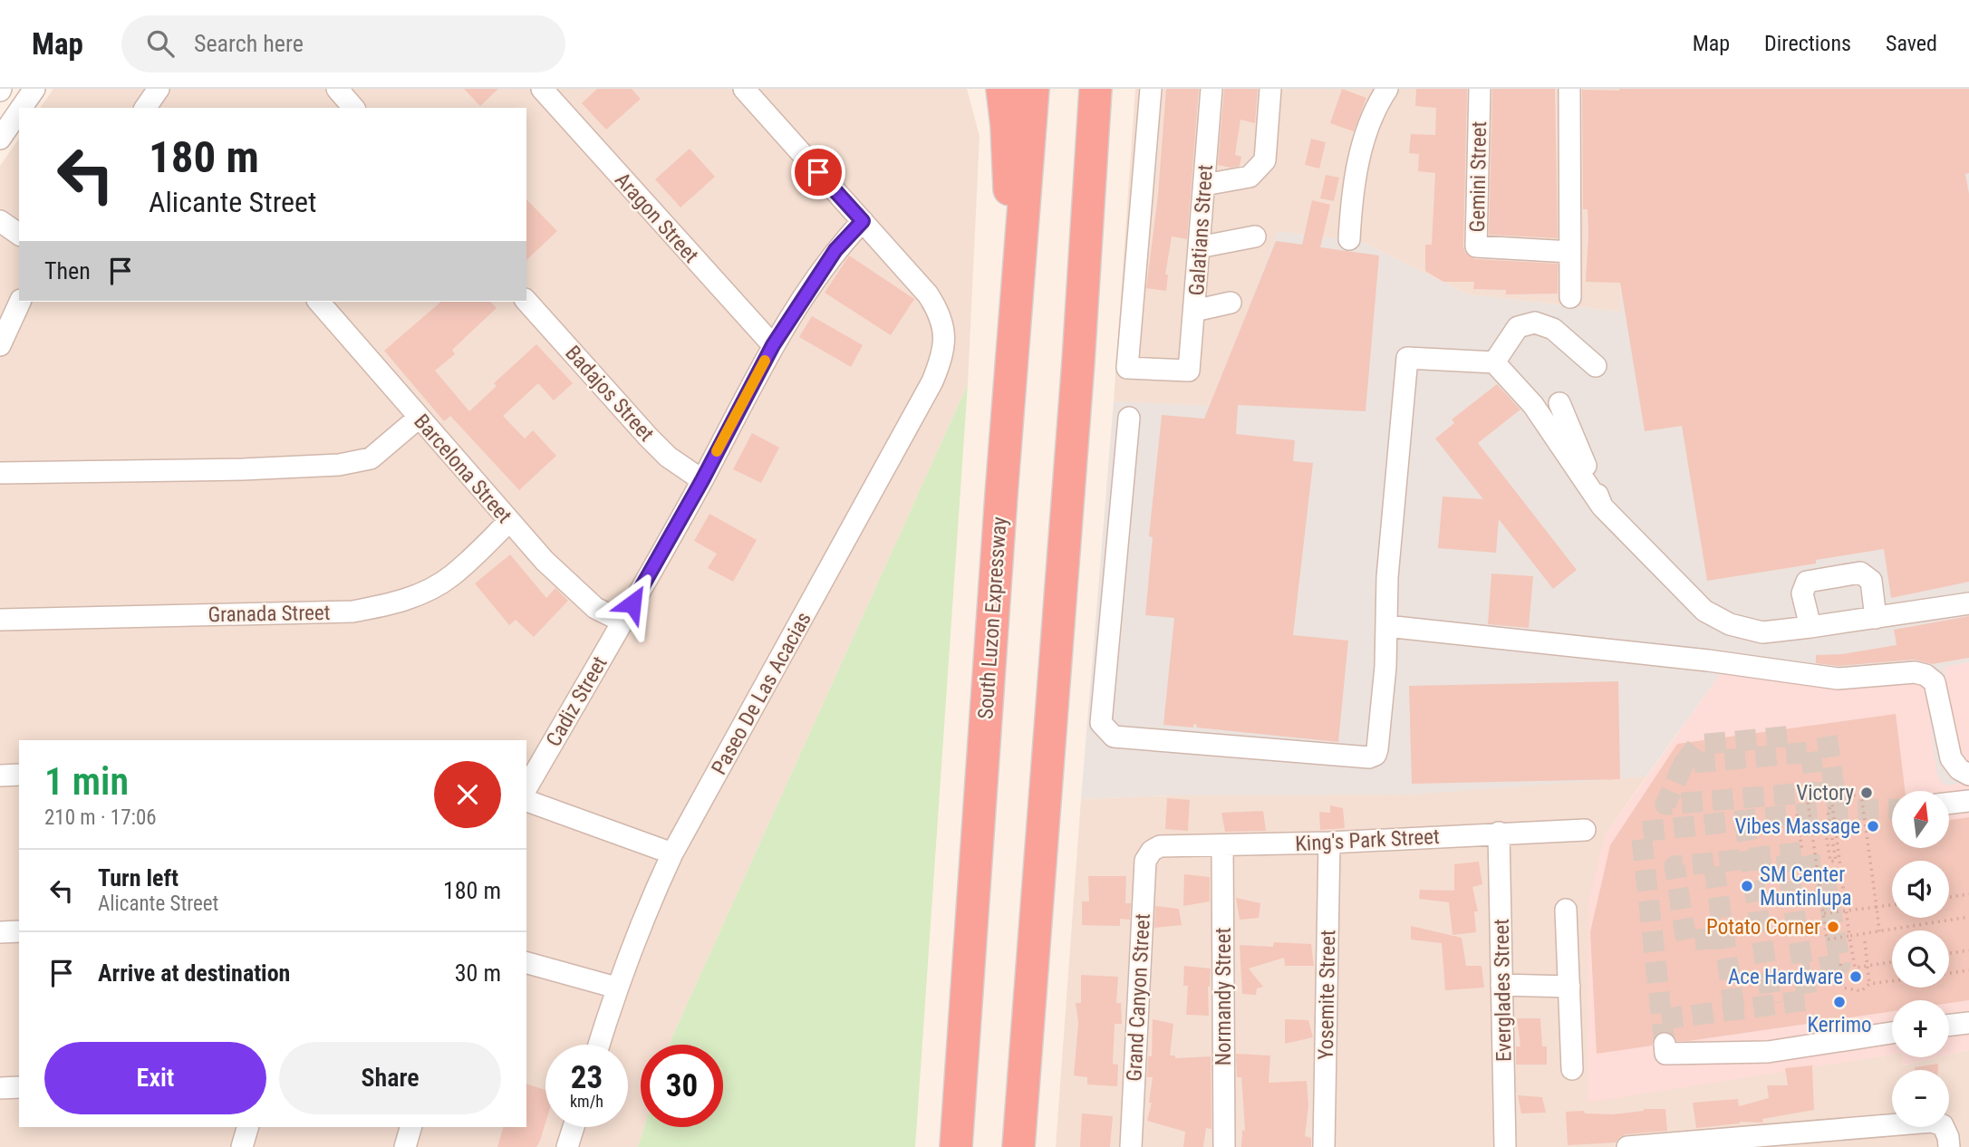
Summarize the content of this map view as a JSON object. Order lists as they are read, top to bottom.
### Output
{
  "streets": {
    "highway": ["South Luzon Expressway"],
    "street": [
      "Gemini Street",
      "Aragon Street",
      "Galatians Street",
      "Badajos Street",
      "Barcelona Street",
      "Granada Street",
      "Paseo De Las Acacias",
      "Cadiz Street",
      "King's Park Street",
      "Everglades Street",
      "Yosemite Street",
      "Normandy Street",
      "Grand Canyon Street"
    ]
  },
  "crossings": [
    ["Aragon Street", "Cadiz Street"],
    ["Badajos Street", "Cadiz Street"],
    ["Barcelona Street", "Granada Street"],
    ["Barcelona Street", "Cadiz Street"],
    ["Paseo De Las Acacias", "Cadiz Street"],
    ["King's Park Street", "Everglades Street"],
    ["King's Park Street", "Yosemite Street"],
    ["King's Park Street", "Normandy Street"],
    ["King's Park Street", "Grand Canyon Street"]
  ],
  "places": [
    "Victory",
    "Vibes Massage",
    "SM Center Muntinlupa",
    "Potato Corner",
    "Ace Hardware",
    "Kerrimo"
  ],
  "north": "top",
  "page": {
    "header": "Map",
    "search": "Search here",
    "nav": ["Map", "Directions", "Saved"],
    "turn": ["180 m", "Alicante Street"],
    "then": "Then",
    "heading": ["1 min", "210 m · 17:06"],
    "map_buttons": ["+", "−"],
    "list": [
      {
        "name": "Turn left",
        "note": "Alicante Street",
        "value": "180 m"
      },
      {
        "name": "Arrive at destination",
        "value": "30 m"
      }
    ],
    "buttons": ["Exit", "Share"],
    "speed": "23 km/h",
    "limit": "30"
  }
}
